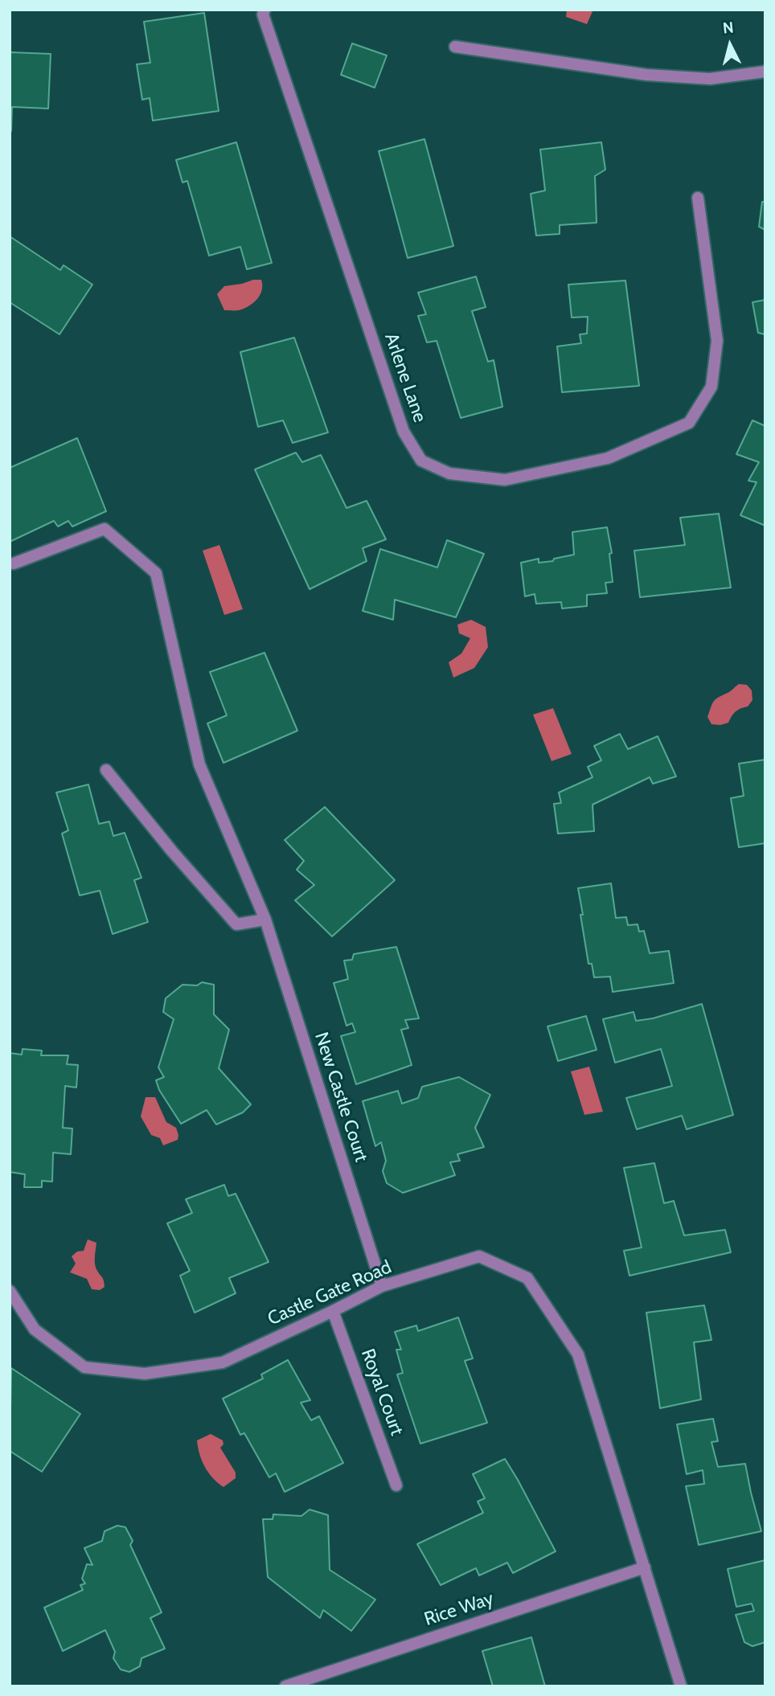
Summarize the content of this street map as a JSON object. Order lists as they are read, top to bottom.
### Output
{
  "streets": {
    "street": [
      "Arlene Lane",
      "New Castle Court",
      "Castle Gate Road",
      "Royal Court",
      "Rice Way"
    ]
  },
  "crossings": [
    ["New Castle Court", "Castle Gate Road"],
    ["Castle Gate Road", "Royal Court"],
    ["Castle Gate Road", "Rice Way"]
  ],
  "north": "top"
}
